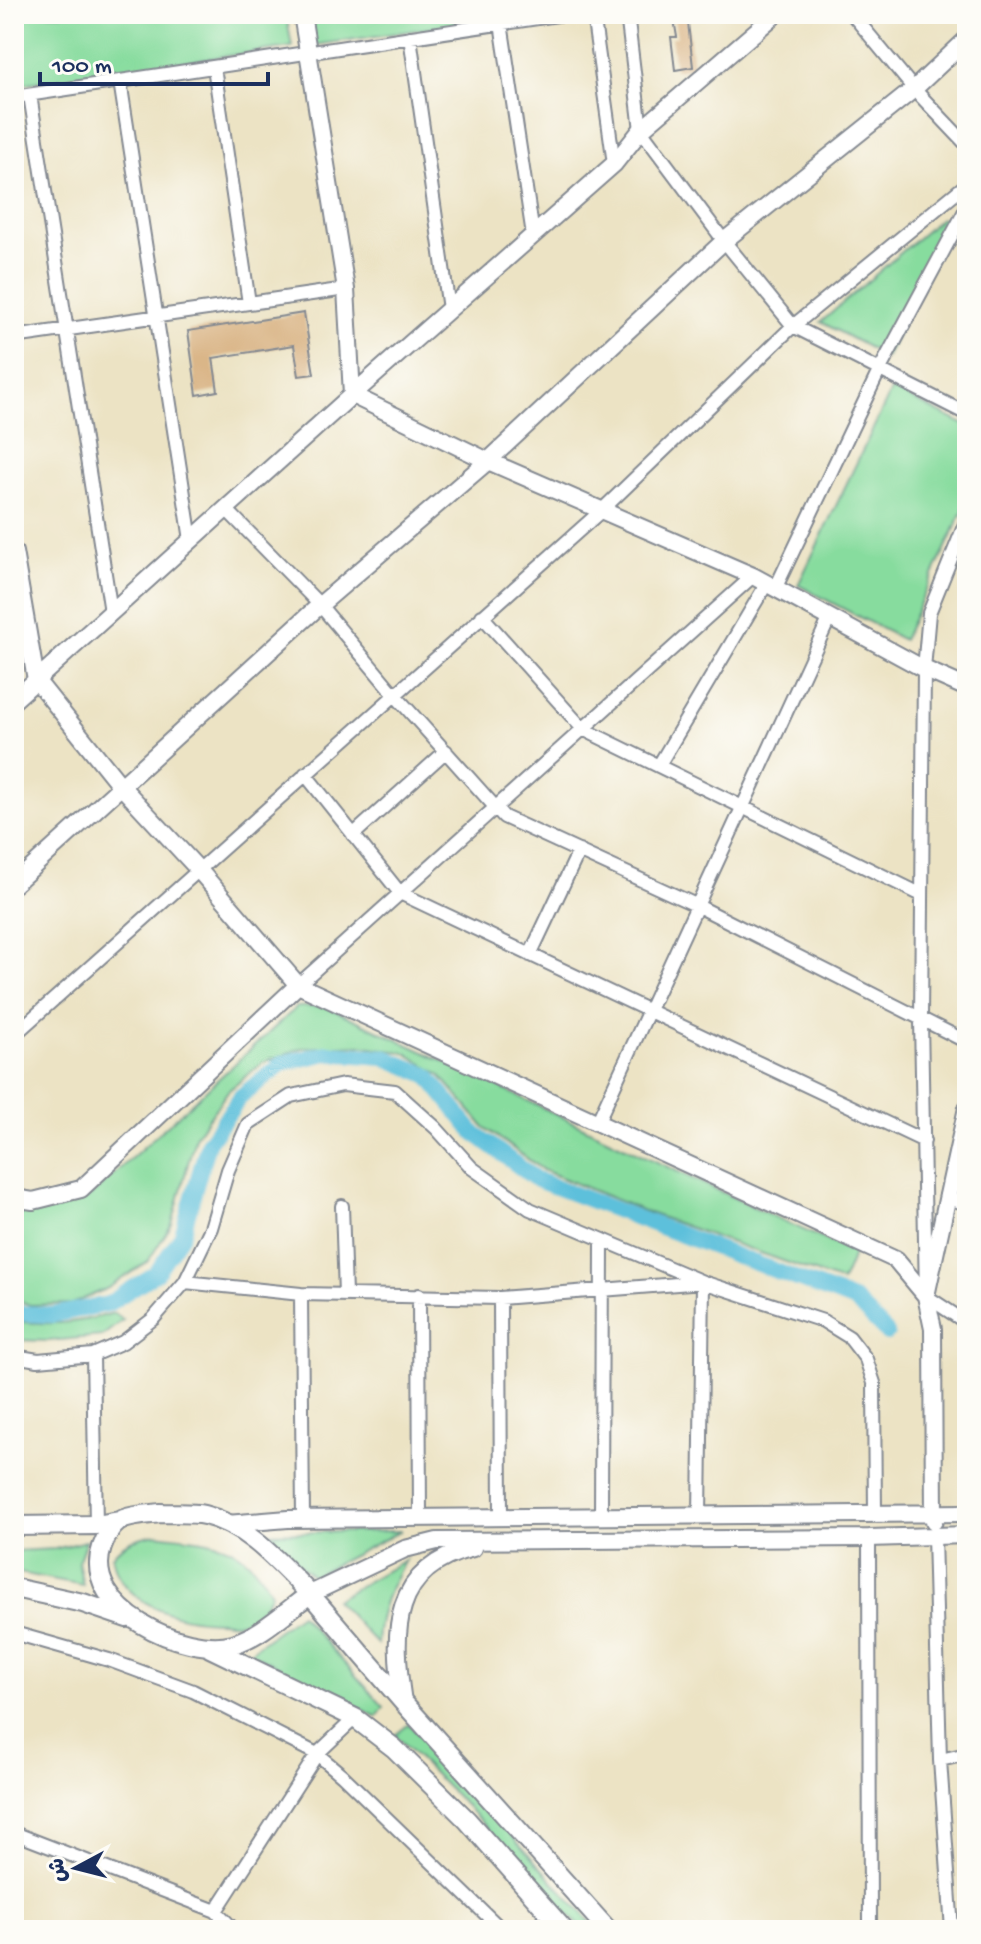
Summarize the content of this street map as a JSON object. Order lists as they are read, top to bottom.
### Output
{
  "scale_bar": "100 m",
  "north": "left"
}
